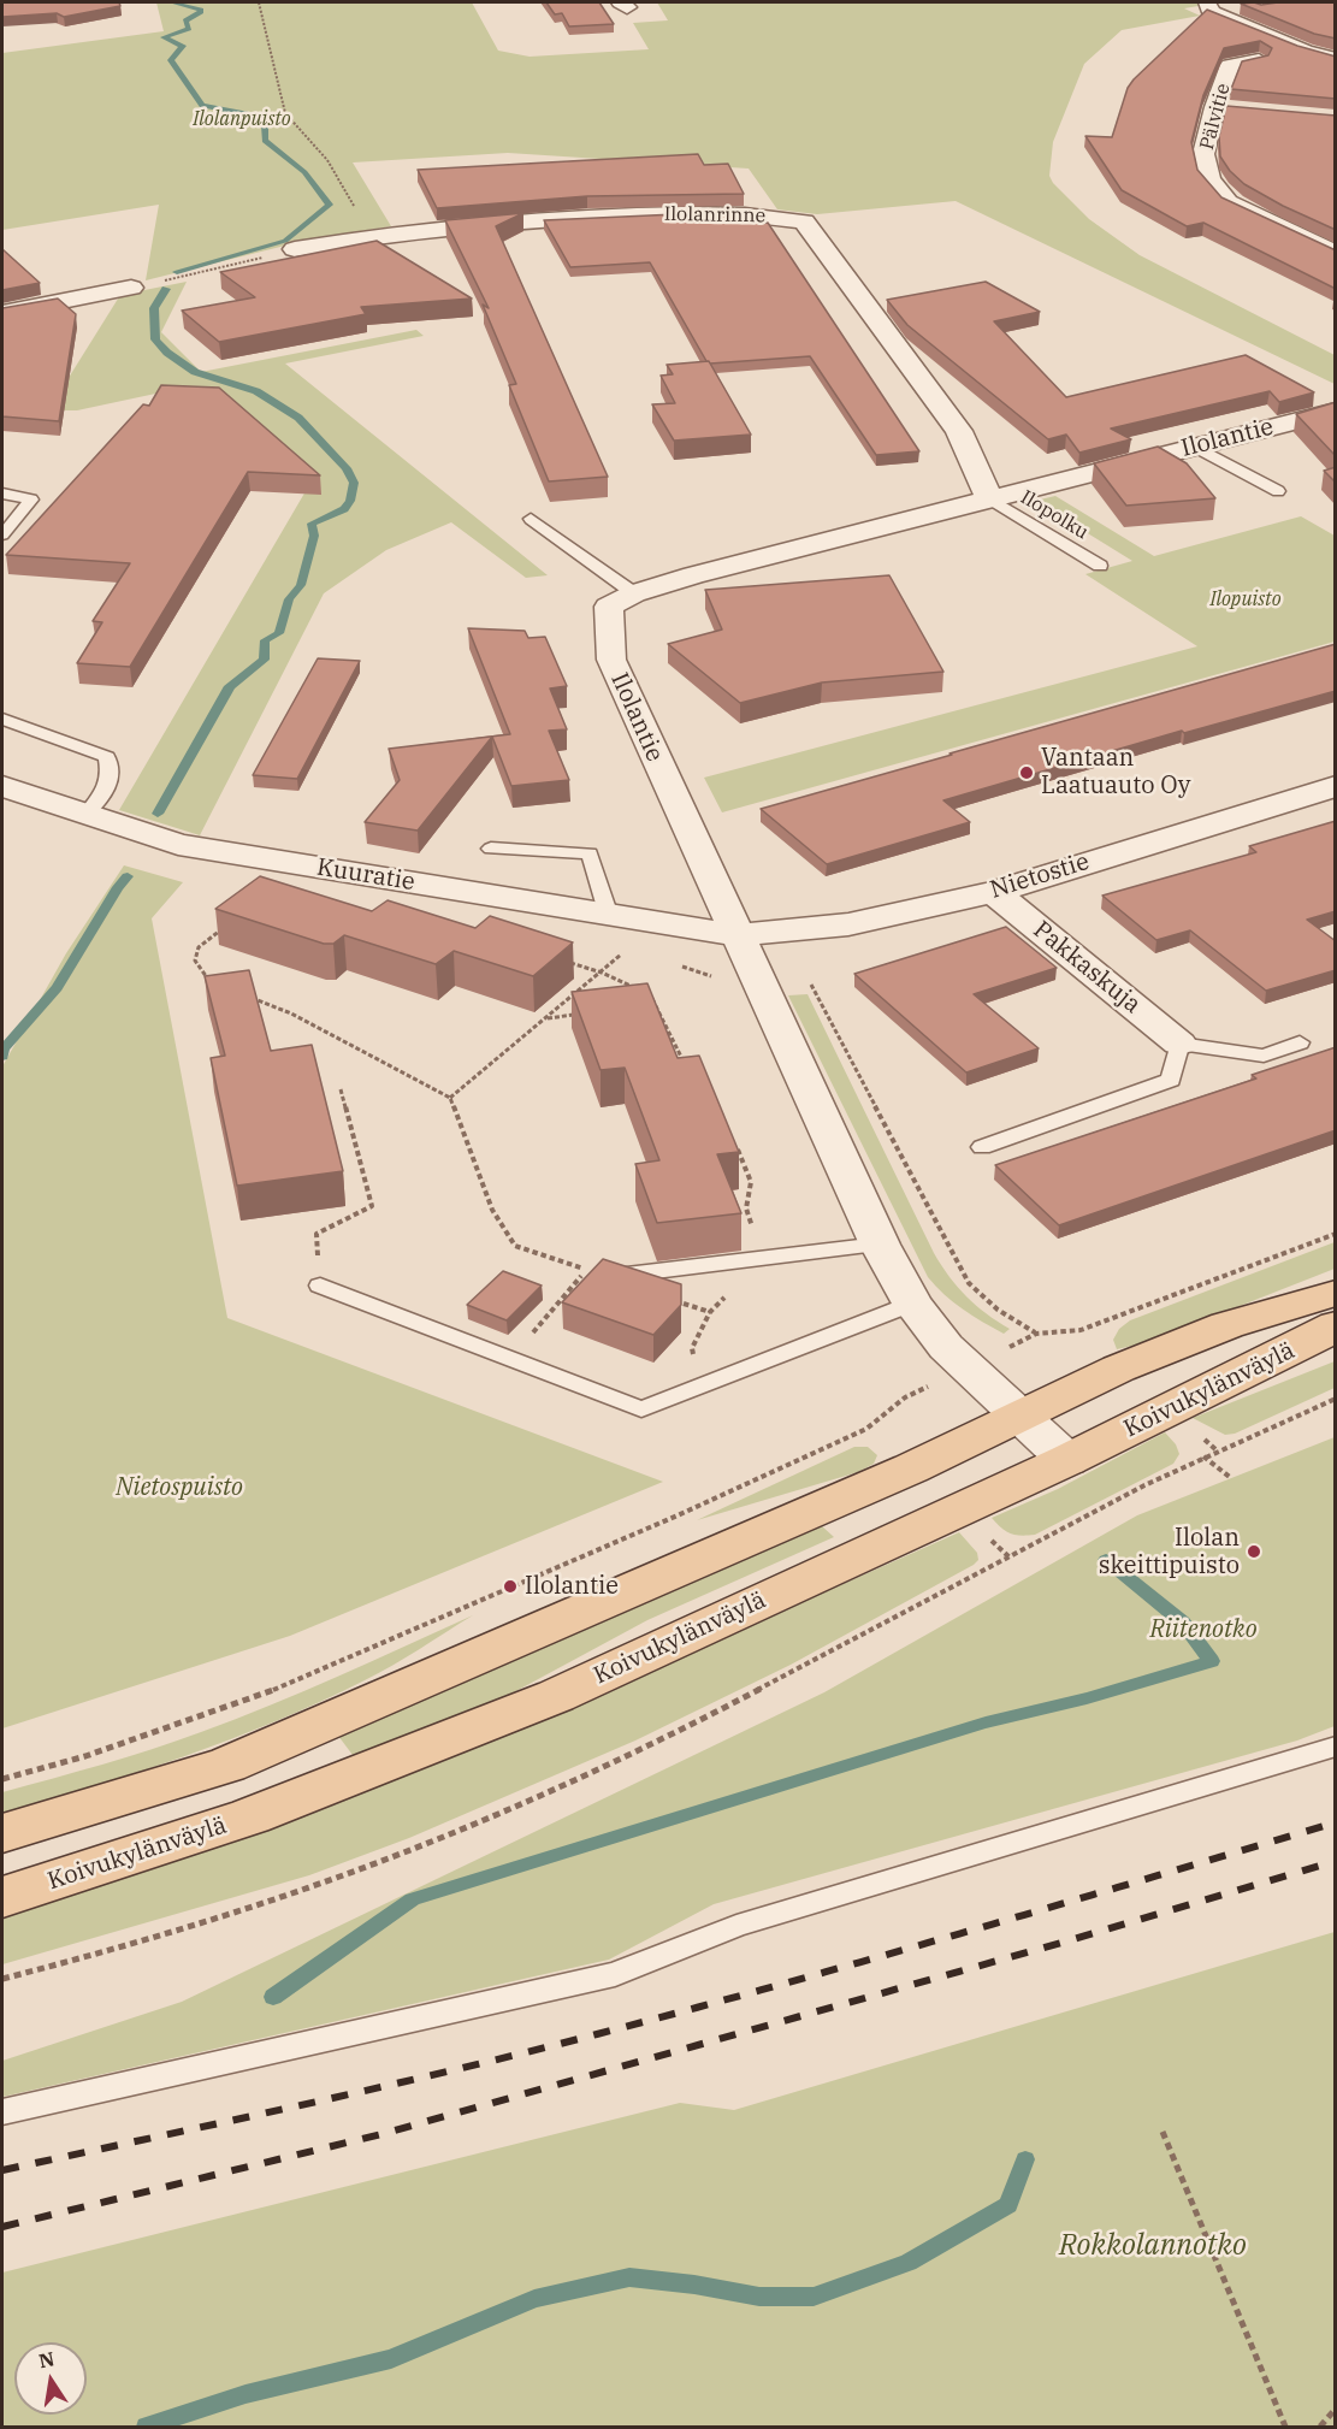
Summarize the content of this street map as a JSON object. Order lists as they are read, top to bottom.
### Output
{
  "streets": {
    "main road": ["Koivukylänväylä"],
    "street": [
      "Pälvitie",
      "Ilolanrinne",
      "Ilolantie",
      "Kuuratie",
      "Nietostie",
      "Pakkaskuja"
    ],
    "lane": ["Ilopolku"]
  },
  "crossings": [
    ["Ilolanrinne", "Ilolantie"],
    ["Ilolanrinne", "Ilopolku"],
    ["Ilolantie", "Ilopolku"],
    ["Ilolantie", "Kuuratie"],
    ["Ilolantie", "Nietostie"],
    ["Ilolantie", "Koivukylänväylä"],
    ["Kuuratie", "Nietostie"],
    ["Nietostie", "Pakkaskuja"]
  ],
  "parks": [
    "Ilolanpuisto",
    "Ilopuisto",
    "Nietospuisto",
    "Riitenotko",
    "Rokkolannotko"
  ],
  "places": ["Vantaan Laatuauto Oy", "Ilolan skeittipuisto", "Ilolantie"],
  "north": "top"
}
